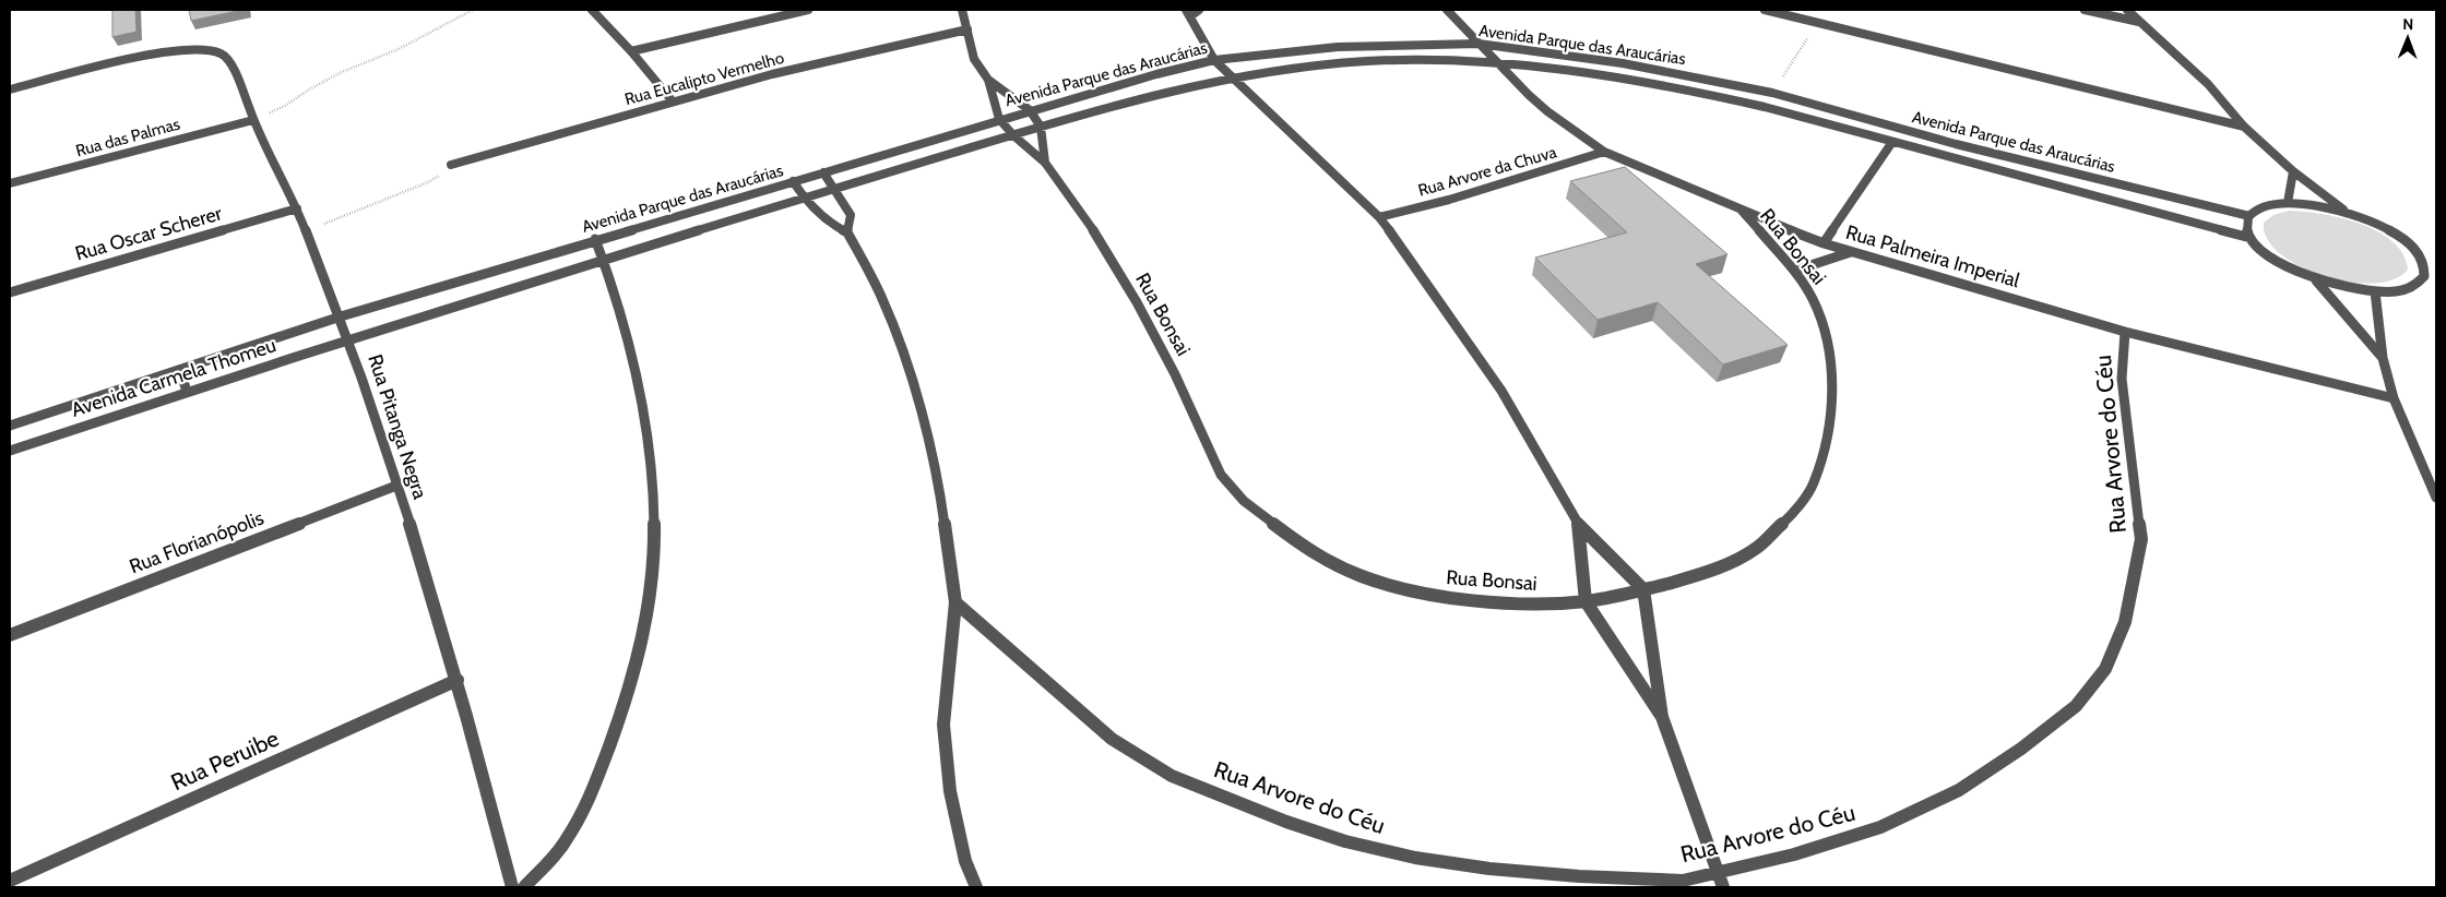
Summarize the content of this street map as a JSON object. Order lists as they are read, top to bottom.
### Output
{
  "streets": {
    "street": [
      "Avenida Parque das Araucárias",
      "Rua Eucalipto Vermelho",
      "Rua das Palmas",
      "Rua Arvore da Chuva",
      "Rua Oscar Scherer",
      "Rua Bonsai",
      "Rua Palmeira Imperial",
      "Avenida Carmela Thomeu",
      "Rua Pitanga Negra",
      "Rua Arvore do Céu",
      "Rua Florianópolis",
      "Rua Peruibe"
    ]
  },
  "crossings": [
    ["Avenida Parque das Araucárias", "Rua Bonsai"],
    ["Avenida Parque das Araucárias", "Rua Palmeira Imperial"],
    ["Avenida Parque das Araucárias", "Avenida Carmela Thomeu"],
    ["Avenida Parque das Araucárias", "Rua Pitanga Negra"],
    ["Rua das Palmas", "Rua Pitanga Negra"],
    ["Rua Arvore da Chuva", "Rua Palmeira Imperial"],
    ["Rua Oscar Scherer", "Rua Pitanga Negra"],
    ["Rua Bonsai", "Rua Palmeira Imperial"],
    ["Rua Palmeira Imperial", "Rua Arvore do Céu"],
    ["Avenida Carmela Thomeu", "Rua Pitanga Negra"],
    ["Rua Pitanga Negra", "Rua Florianópolis"],
    ["Rua Pitanga Negra", "Rua Peruibe"]
  ],
  "north": "top"
}
